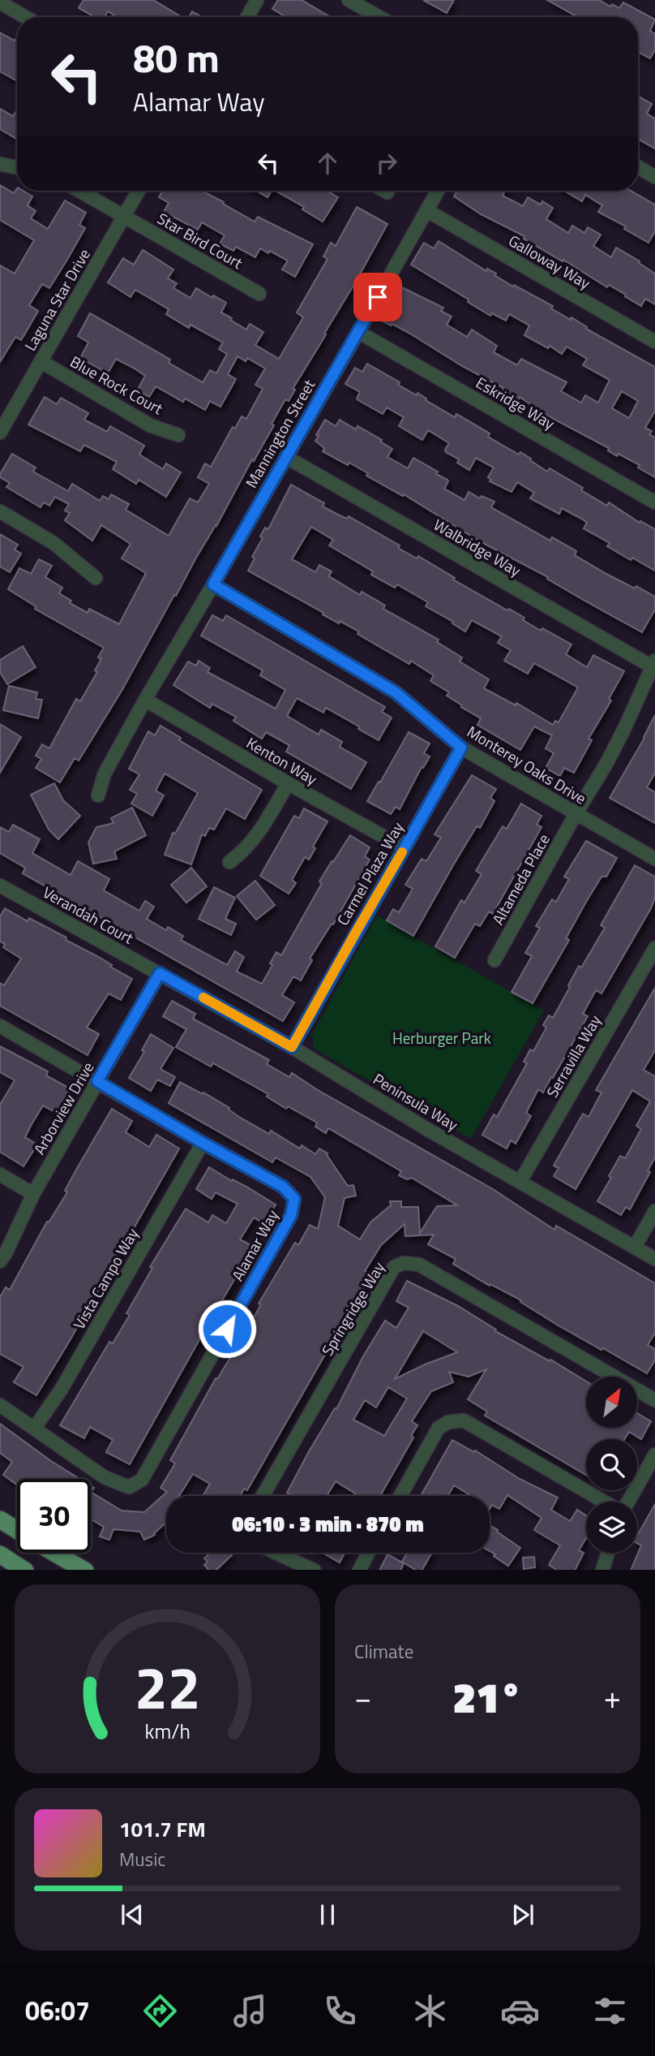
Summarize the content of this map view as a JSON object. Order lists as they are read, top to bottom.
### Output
{
  "streets": {
    "street": [
      "Star Bird Court",
      "Galloway Way",
      "Laguna Star Drive",
      "Blue Rock Court",
      "Eskridge Way",
      "Mannington Street",
      "Walbridge Way",
      "Kenton Way",
      "Monterey Oaks Drive",
      "Carmel Plaza Way",
      "Altameda Place",
      "Verandah Court",
      "Serravilla Way",
      "Peninsula Way",
      "Arborview Drive",
      "Alamar Way",
      "Vista Campo Way",
      "Springridge Way"
    ]
  },
  "crossings": [
    ["Star Bird Court", "Laguna Star Drive"],
    ["Galloway Way", "Mannington Street"],
    ["Laguna Star Drive", "Blue Rock Court"],
    ["Eskridge Way", "Mannington Street"],
    ["Mannington Street", "Walbridge Way"],
    ["Mannington Street", "Kenton Way"],
    ["Mannington Street", "Monterey Oaks Drive"],
    ["Kenton Way", "Carmel Plaza Way"],
    ["Monterey Oaks Drive", "Carmel Plaza Way"],
    ["Monterey Oaks Drive", "Altameda Place"],
    ["Carmel Plaza Way", "Peninsula Way"],
    ["Verandah Court", "Peninsula Way"],
    ["Verandah Court", "Arborview Drive"],
    ["Serravilla Way", "Peninsula Way"],
    ["Peninsula Way", "Arborview Drive"],
    ["Arborview Drive", "Alamar Way"],
    ["Alamar Way", "Vista Campo Way"]
  ],
  "parks": ["Herburger Park"],
  "north": "top right",
  "page": {
    "turn": ["80 m", "Alamar Way"],
    "limit": "30",
    "trip": "06:10 · 3 min · 870 m",
    "tile": "Climate",
    "heat": ["−", "21°", "+"],
    "song": ["101.7 FM", "Music"],
    "tabs": "06:07",
    "gauge": ["22", "km/h"]
  }
}
